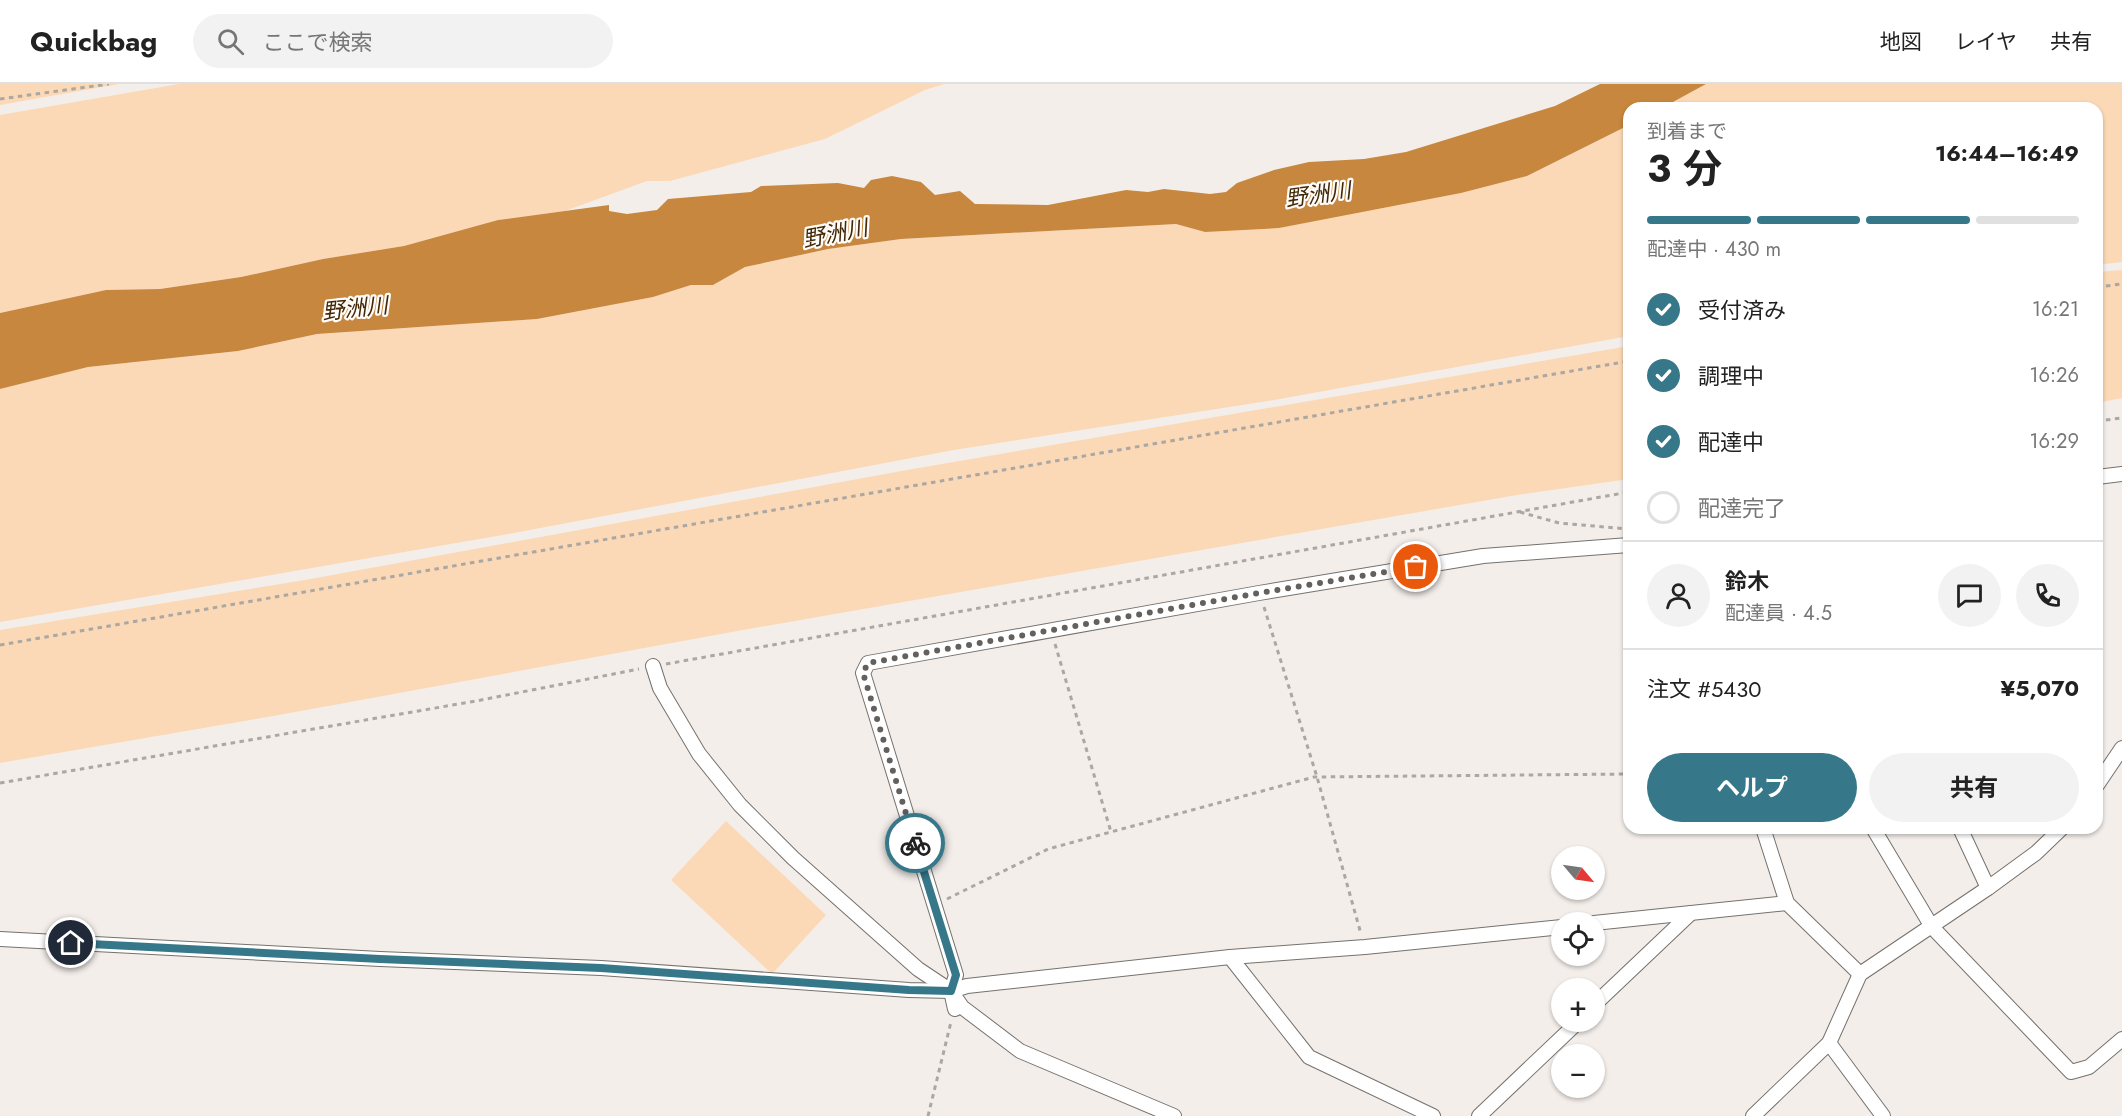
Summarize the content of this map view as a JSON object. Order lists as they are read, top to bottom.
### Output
{
  "water": ["野洲川"],
  "north": "bottom right",
  "page": {
    "header": "Quickbag",
    "search": "ここで検索",
    "nav": ["地図", "レイヤ", "共有"],
    "heading": ["3 分", "到着まで", "16:44–16:49"],
    "panel": [
      "鈴木",
      "配達員 · 4.5",
      "注文 #5430",
      "¥5,070"
    ],
    "bar": "配達中 · 430 m",
    "list": [
      ["受付済み", "16:21"],
      ["調理中", "16:26"],
      ["配達中", "16:29"],
      "配達完了"
    ],
    "buttons": ["ヘルプ", "共有"],
    "map_buttons": ["+", "−"]
  }
}
